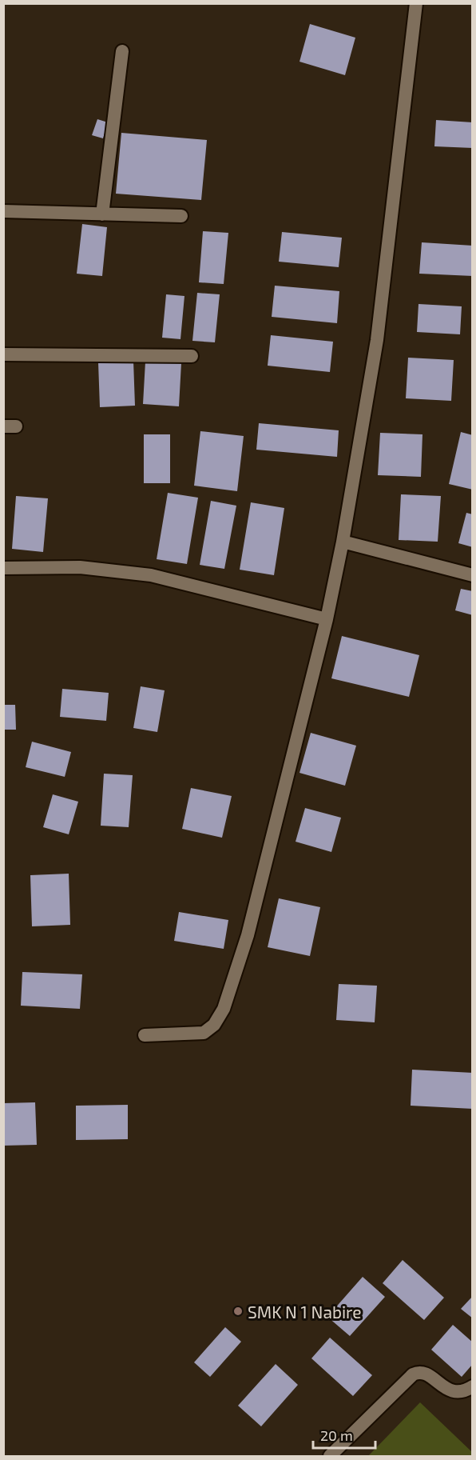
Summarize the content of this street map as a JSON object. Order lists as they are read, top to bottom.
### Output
{
  "places": ["SMK N 1 Nabire"],
  "scale_bar": "20 m"
}
